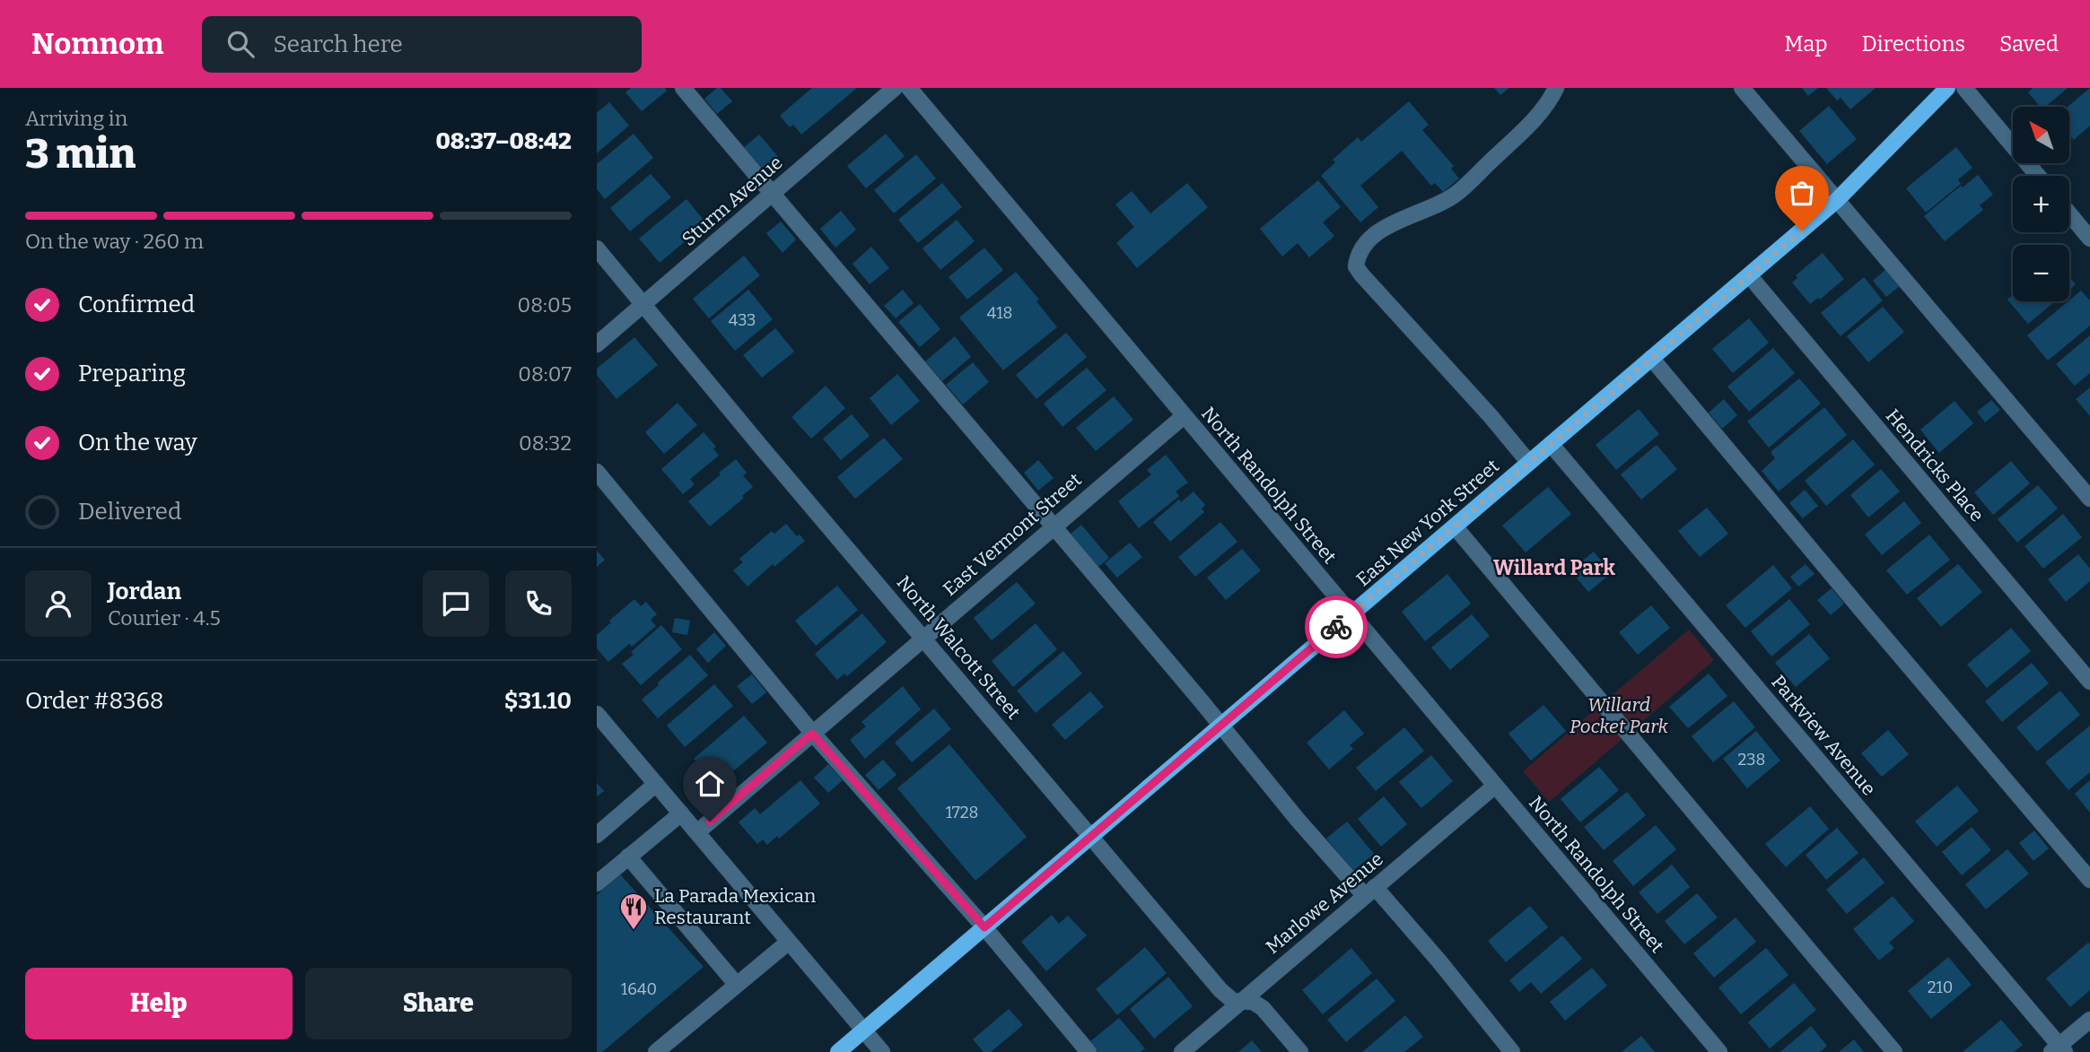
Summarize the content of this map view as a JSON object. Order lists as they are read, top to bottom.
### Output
{
  "streets": {
    "main road": ["East New York Street"],
    "street": [
      "Sturm Avenue",
      "Hendricks Place",
      "North Randolph Street",
      "East Vermont Street",
      "North Walcott Street",
      "Parkview Avenue",
      "Marlowe Avenue"
    ]
  },
  "crossings": [
    ["Sturm Avenue", "North Walcott Street"],
    ["Hendricks Place", "East New York Street"],
    ["North Randolph Street", "East New York Street"],
    ["North Randolph Street", "East Vermont Street"],
    ["North Randolph Street", "Marlowe Avenue"],
    ["East New York Street", "North Walcott Street"],
    ["East New York Street", "Parkview Avenue"],
    ["East Vermont Street", "North Walcott Street"],
    ["North Walcott Street", "Marlowe Avenue"]
  ],
  "districts": ["Willard Park"],
  "parks": ["Willard Pocket Park"],
  "places": {
    "restaurant": ["La Parada Mexican Restaurant"]
  },
  "house_numbers": [
    "418",
    "433",
    "238",
    "1728",
    "210",
    "1640"
  ],
  "north": "top left",
  "page": {
    "header": "Nomnom",
    "search": "Search here",
    "nav": ["Map", "Directions", "Saved"],
    "heading": ["3 min", "Arriving in", "08:37–08:42"],
    "panel": [
      "Jordan",
      "Courier · 4.5",
      "Order #8368",
      "$31.10"
    ],
    "map_buttons": ["+", "−"],
    "bar": "On the way · 260 m",
    "list": [
      ["Confirmed", "08:05"],
      ["Preparing", "08:07"],
      ["On the way", "08:32"],
      "Delivered"
    ],
    "buttons": ["Help", "Share"]
  }
}
